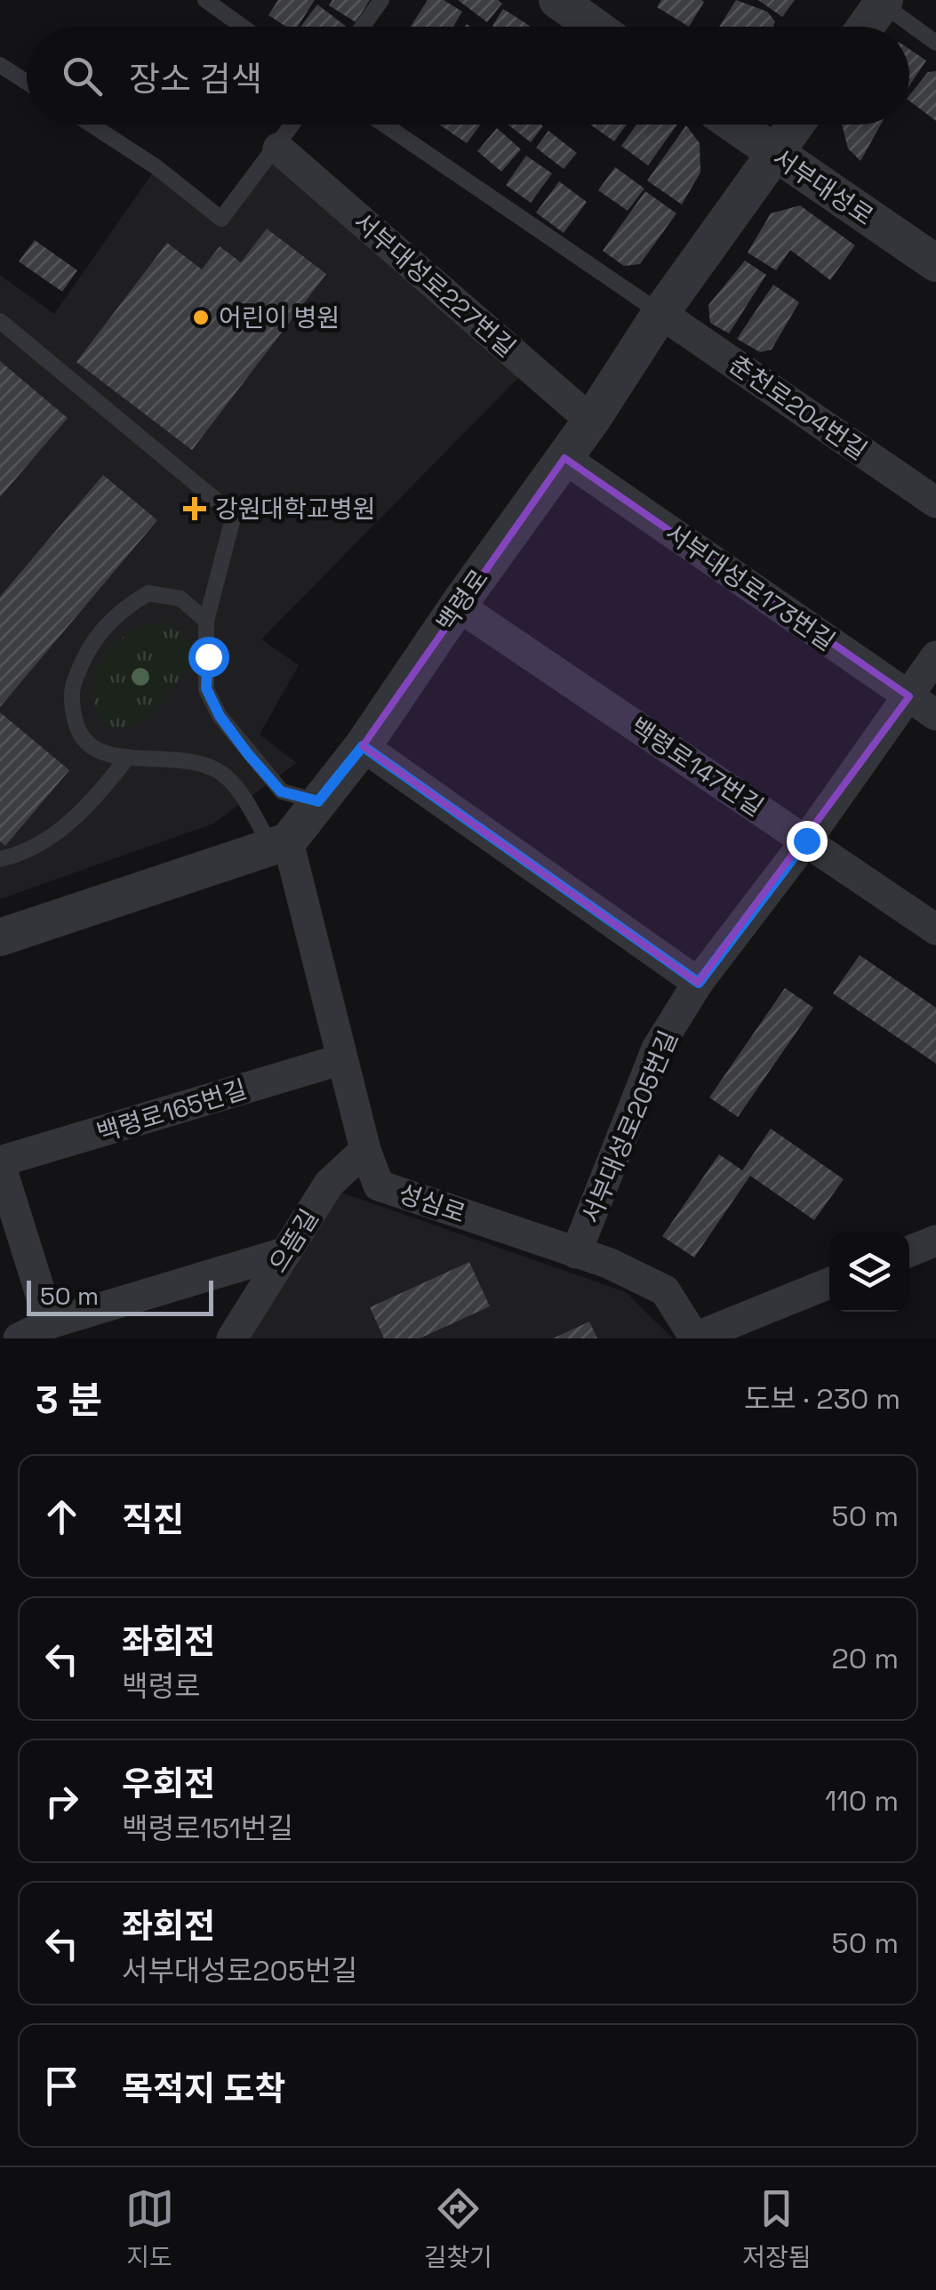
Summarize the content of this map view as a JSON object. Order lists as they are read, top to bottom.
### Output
{
  "streets": {
    "street": [
      "서부대성로",
      "서부대성로227번길",
      "춘천로204번길",
      "서부대성로173번길",
      "백령로",
      "백령로147번길",
      "백령로165번길",
      "서부대성로205번길",
      "성심로",
      "으뜸길"
    ]
  },
  "crossings": [
    ["서부대성로", "백령로"],
    ["서부대성로227번길", "백령로"],
    ["춘천로204번길", "백령로"],
    ["서부대성로173번길", "백령로"],
    ["서부대성로173번길", "서부대성로205번길"],
    ["백령로", "백령로147번길"],
    ["백령로", "성심로"],
    ["백령로147번길", "서부대성로205번길"],
    ["백령로165번길", "성심로"],
    ["서부대성로205번길", "성심로"],
    ["성심로", "으뜸길"]
  ],
  "places": {
    "other": ["어린이 병원"],
    "health": ["강원대학교병원"]
  },
  "scale_bar": "50 m",
  "page": {
    "search": "장소 검색",
    "scale": "50 m",
    "heading": ["3 분", "도보 · 230 m"],
    "list": [
      ["직진", "50 m"],
      ["좌회전", "백령로", "20 m"],
      ["우회전", "백령로151번길", "110 m"],
      ["좌회전", "서부대성로205번길", "50 m"],
      "목적지 도착"
    ],
    "nav": ["지도", "길찾기", "저장됨"]
  }
}
